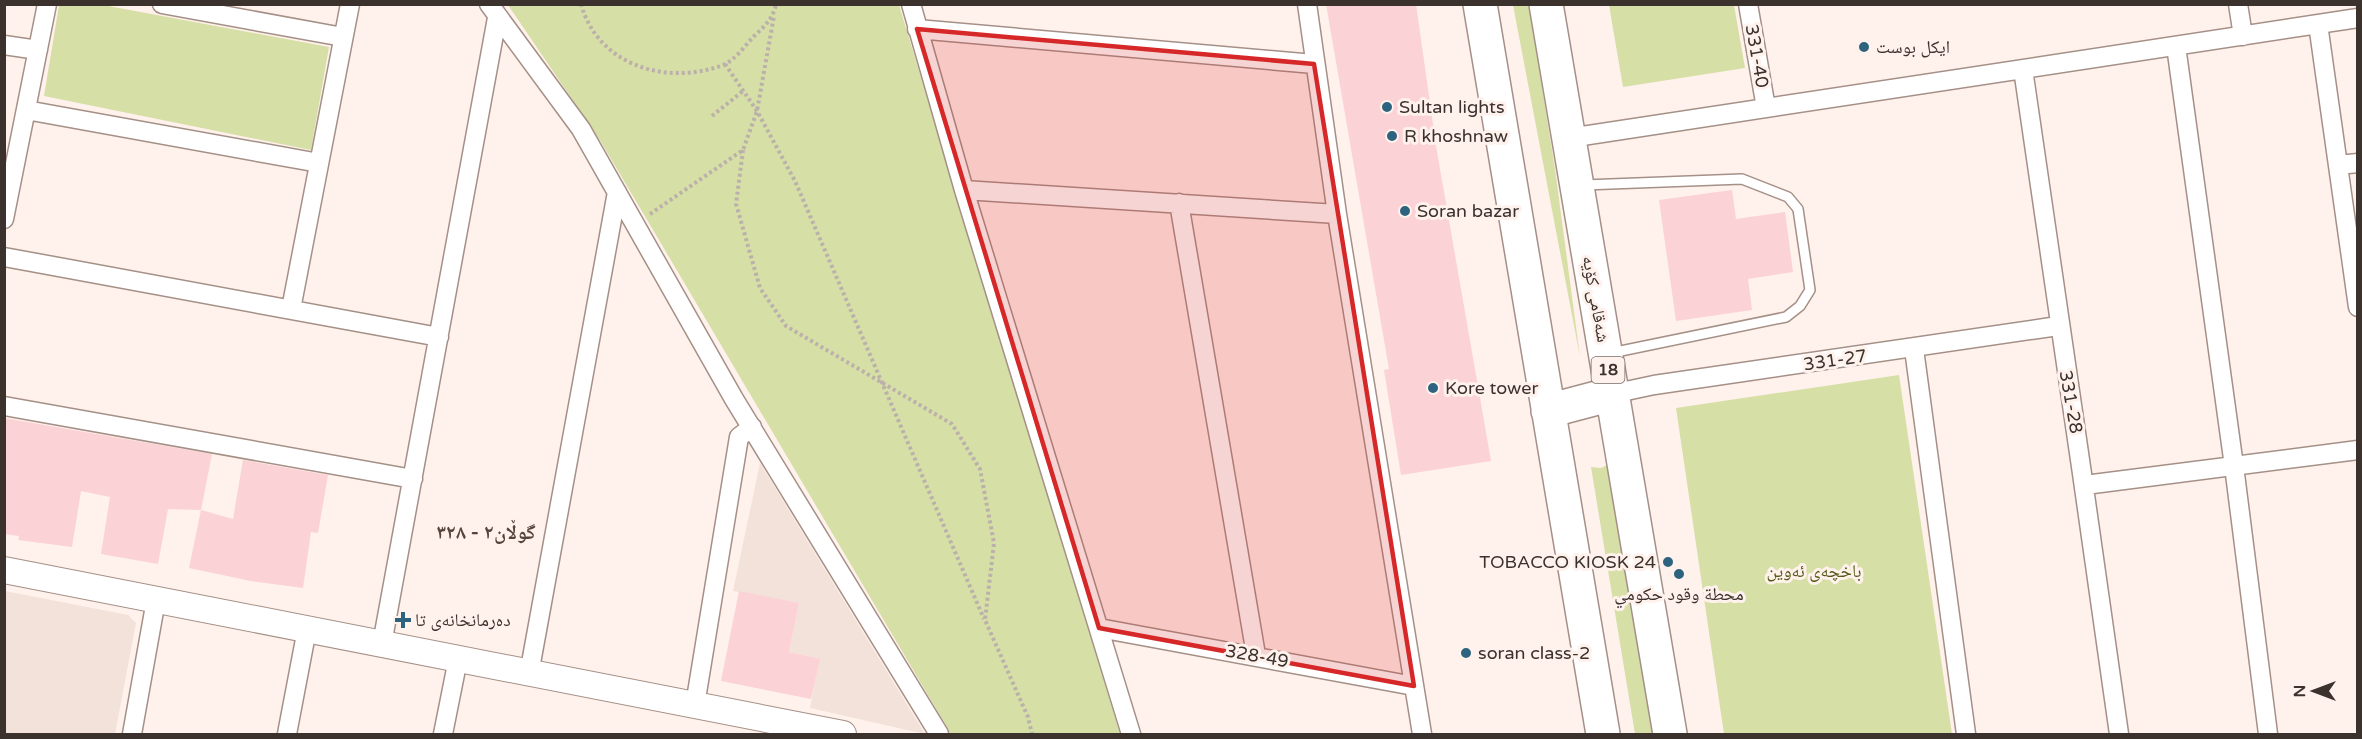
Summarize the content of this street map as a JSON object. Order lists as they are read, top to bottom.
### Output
{
  "streets": {
    "highway": ["شەقامی کۆیە", "18"],
    "street": [
      "331-40",
      "331-27",
      "331-28",
      "328-49"
    ]
  },
  "crossings": [
    ["شەقامی کۆیە", "331-27"],
    ["331-27", "331-28"]
  ],
  "districts": ["گوڵان٢ - ٣٢٨"],
  "parks": ["باخچەی ئەوین"],
  "places": {
    "other": [
      "ايكل بوست",
      "Sultan lights",
      "R khoshnaw",
      "Soran bazar",
      "Kore tower",
      "TOBACCO KIOSK 24",
      "محطة وقود حكومي",
      "soran class-2"
    ],
    "health": ["دەرمانخانەی تا"]
  },
  "north": "left"
}
